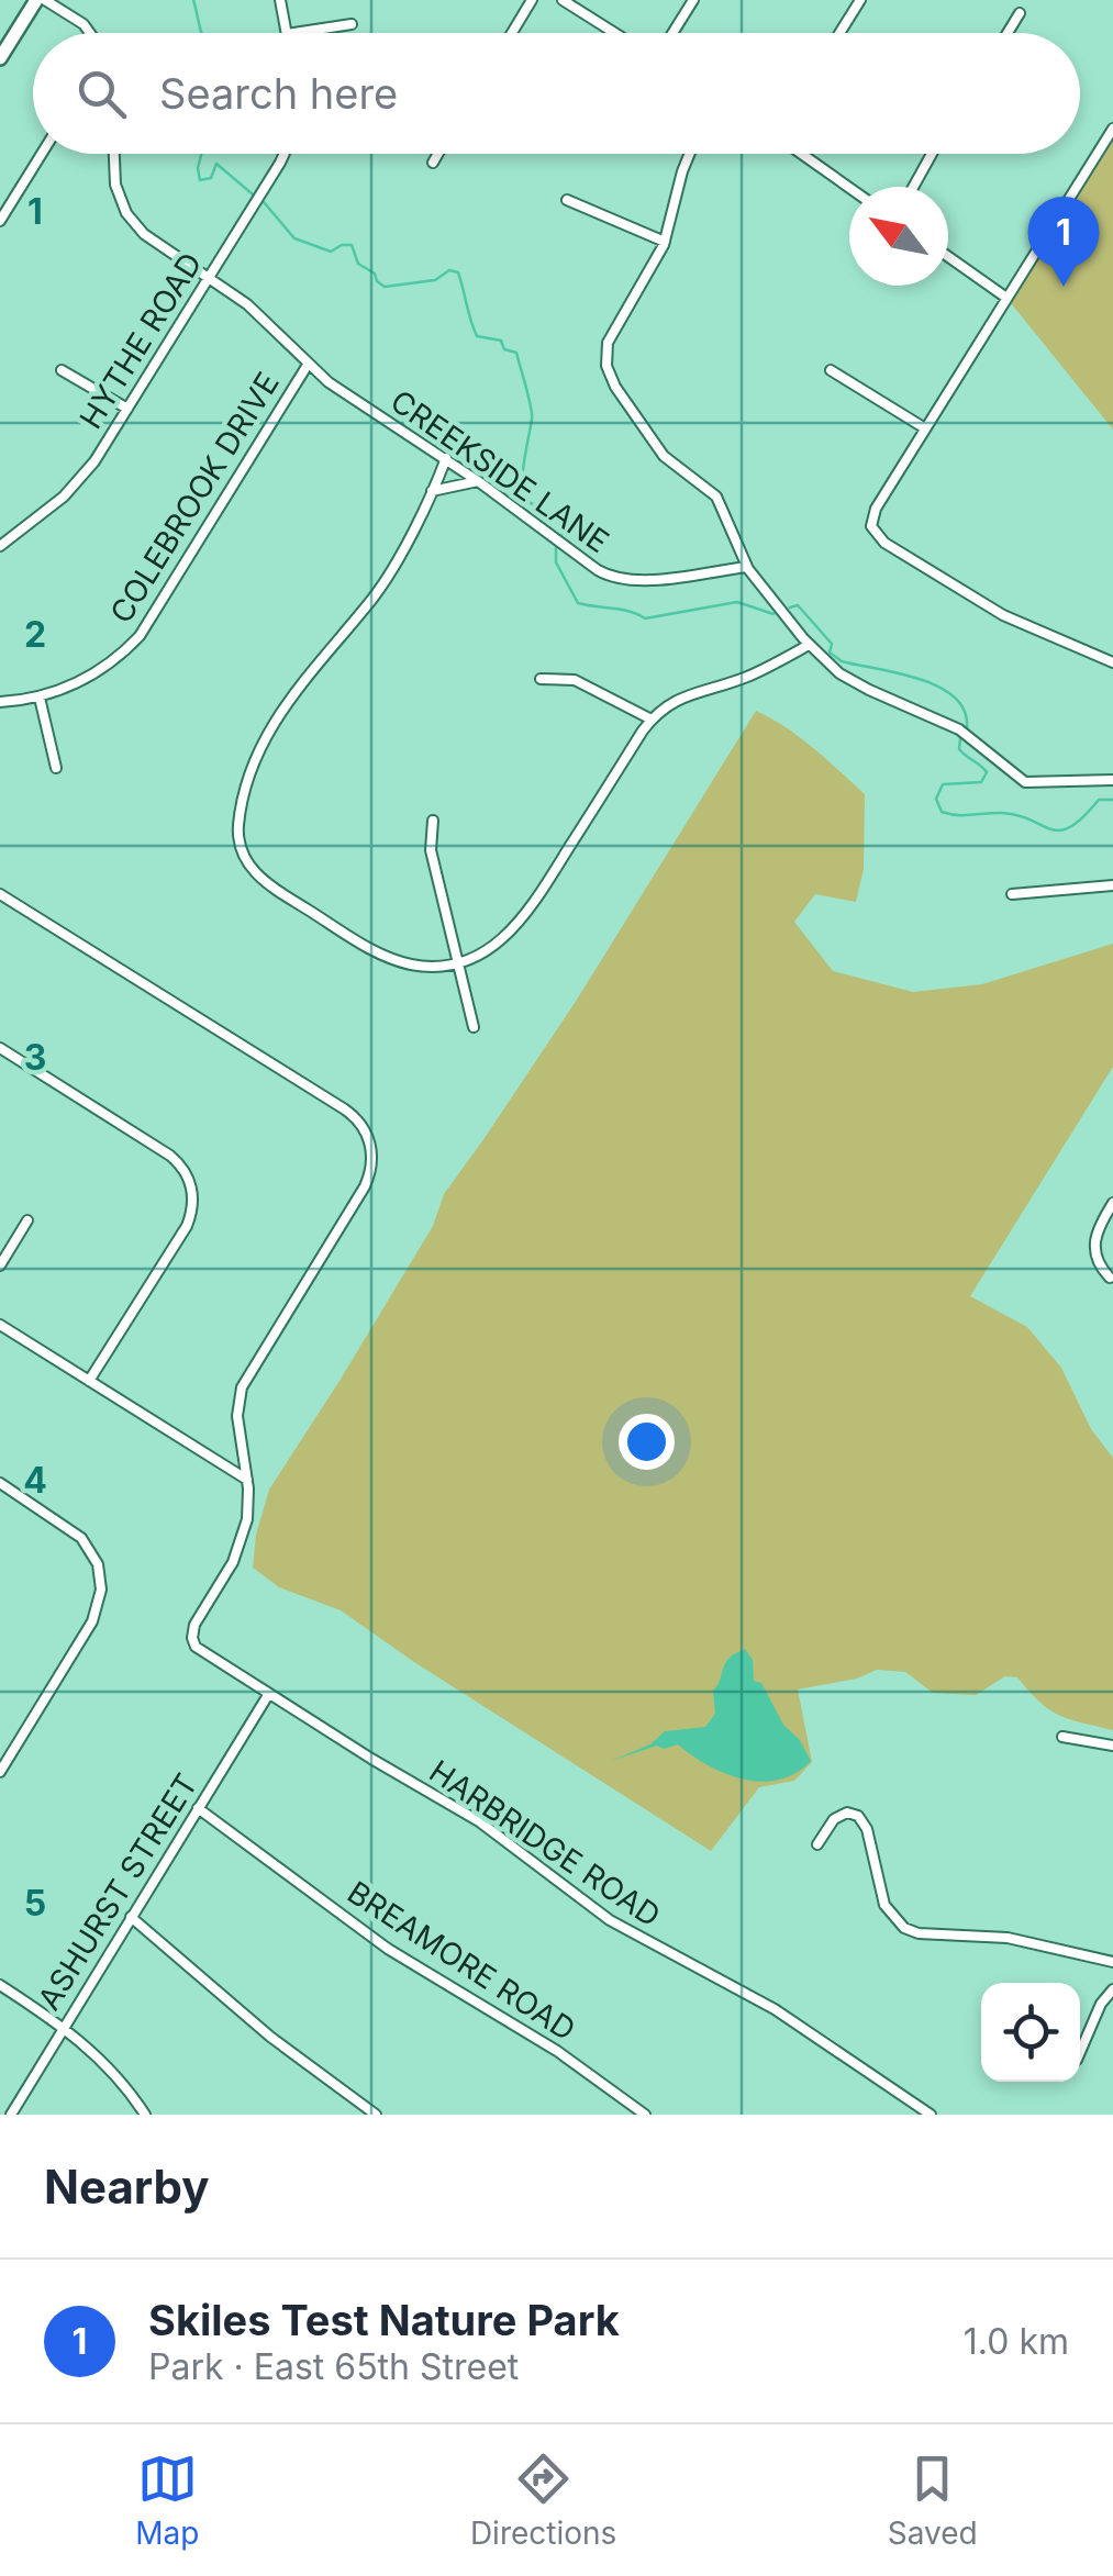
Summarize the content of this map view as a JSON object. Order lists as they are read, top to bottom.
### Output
{
  "streets": {
    "street": [
      "HYTHE ROAD",
      "CREEKSIDE LANE",
      "COLEBROOK DRIVE",
      "HARBRIDGE ROAD",
      "ASHURST STREET",
      "BREAMORE ROAD"
    ]
  },
  "crossings": [
    ["HYTHE ROAD", "CREEKSIDE LANE"],
    ["CREEKSIDE LANE", "COLEBROOK DRIVE"],
    ["HARBRIDGE ROAD", "ASHURST STREET"],
    ["ASHURST STREET", "BREAMORE ROAD"]
  ],
  "north": "top left",
  "page": {
    "search": "Search here",
    "pins": "1",
    "heading": "Nearby",
    "list": [
      {
        "mark": "1",
        "name": "Skiles Test Nature Park",
        "note": "Park · East 65th Street",
        "value": "1.0 km"
      }
    ],
    "nav": ["Map", "Directions", "Saved"]
  },
  "grid": {
    "rows": [
      "1",
      "2",
      "3",
      "4",
      "5"
    ]
  }
}
